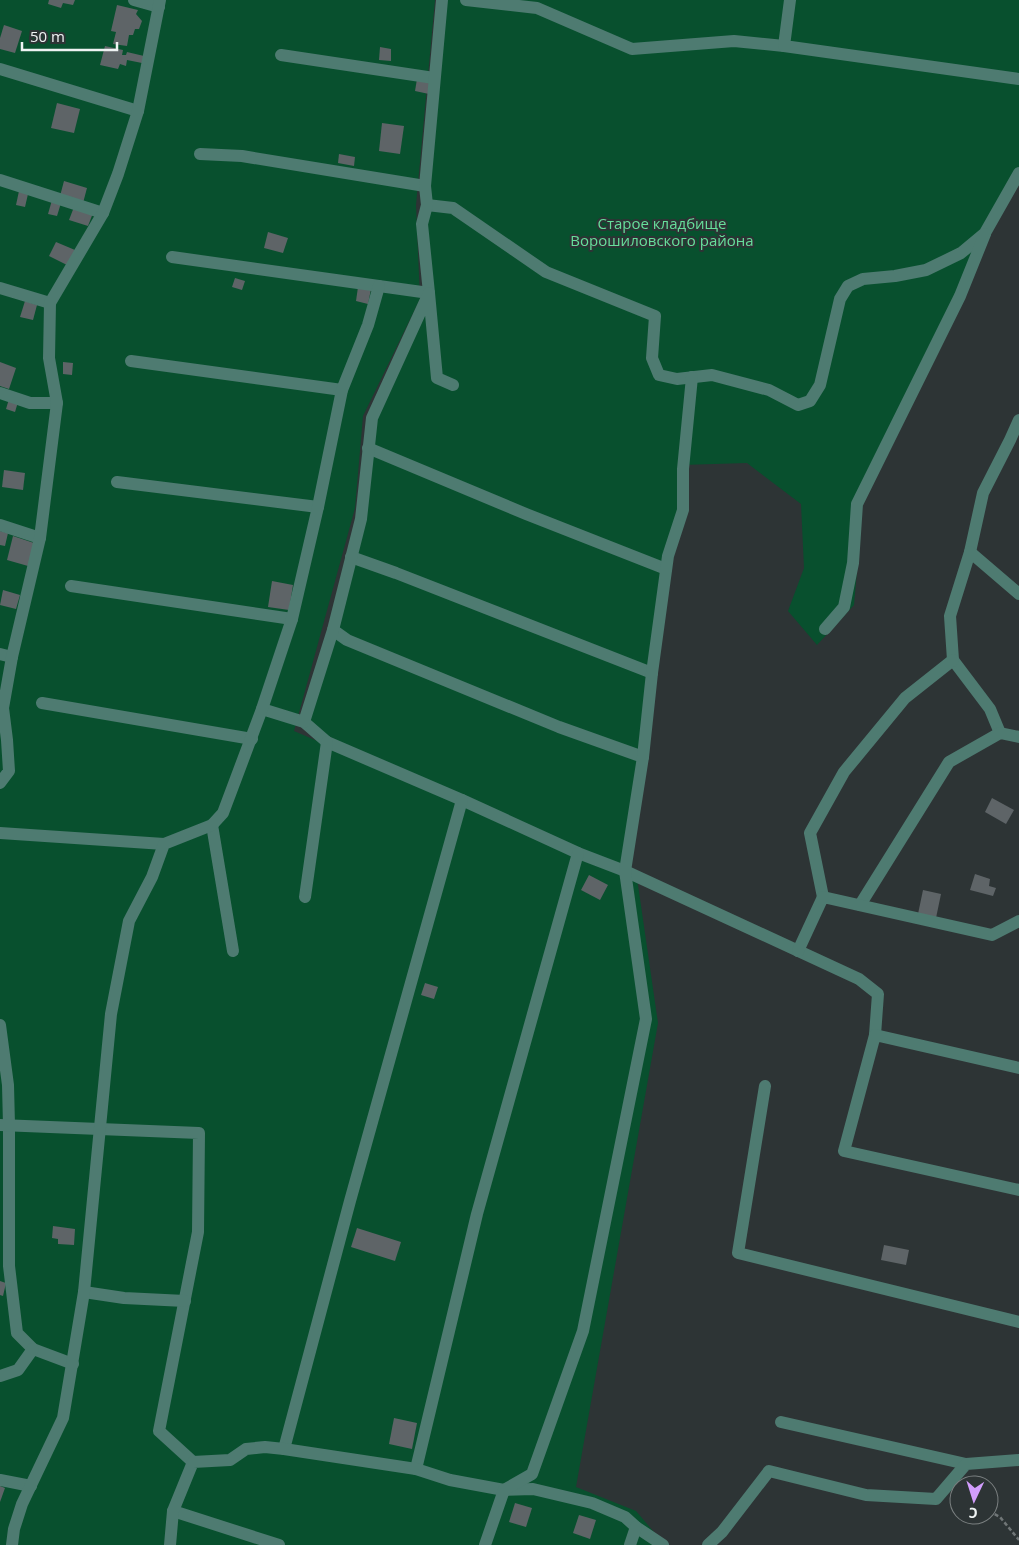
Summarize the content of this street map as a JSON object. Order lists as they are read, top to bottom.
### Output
{
  "parks": ["Старое кладбище Ворошиловского района"],
  "scale_bar": "50 m",
  "north": "bottom"
}
